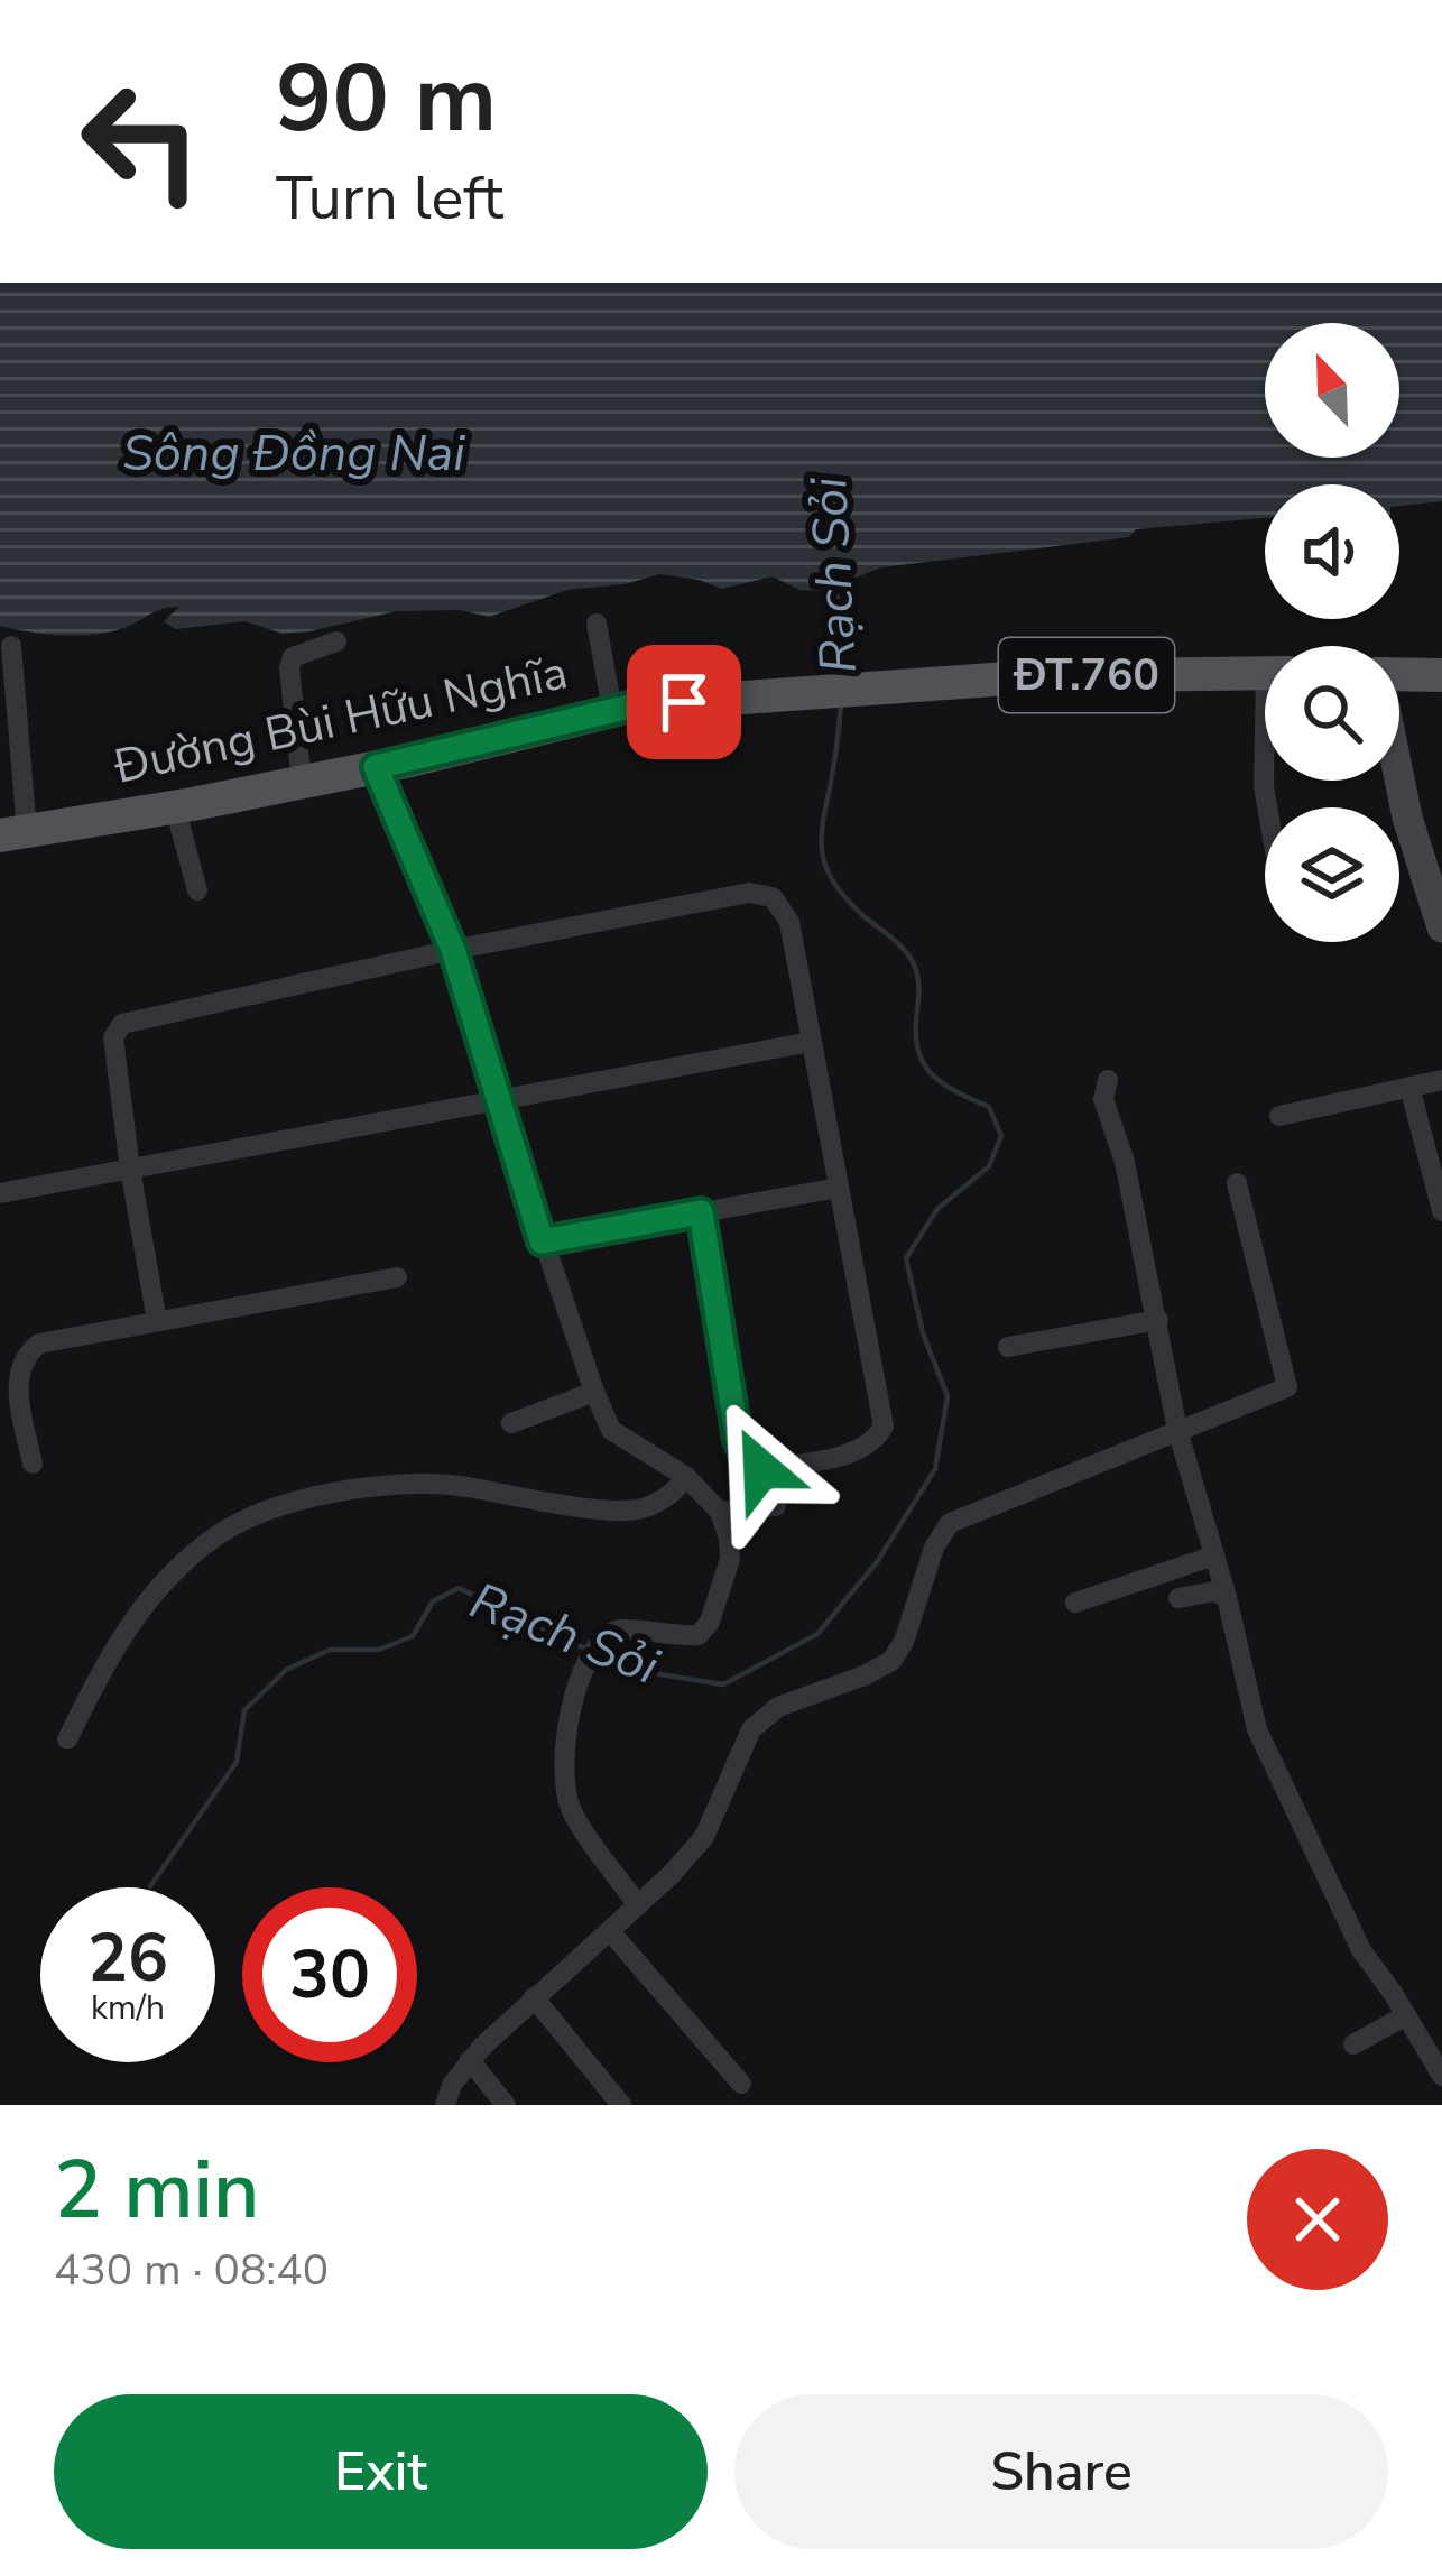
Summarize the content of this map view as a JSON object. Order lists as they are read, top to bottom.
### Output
{
  "streets": {
    "main road": ["ĐT.760", "Đường Bùi Hữu Nghĩa"]
  },
  "water": ["Sông Đồng Nai", "Rạch Sỏi"],
  "north": "top left",
  "page": {
    "turn": ["90 m", "Turn left"],
    "speed": "26 km/h",
    "limit": "30",
    "heading": ["2 min", "430 m · 08:40"],
    "buttons": ["Exit", "Share"]
  }
}
